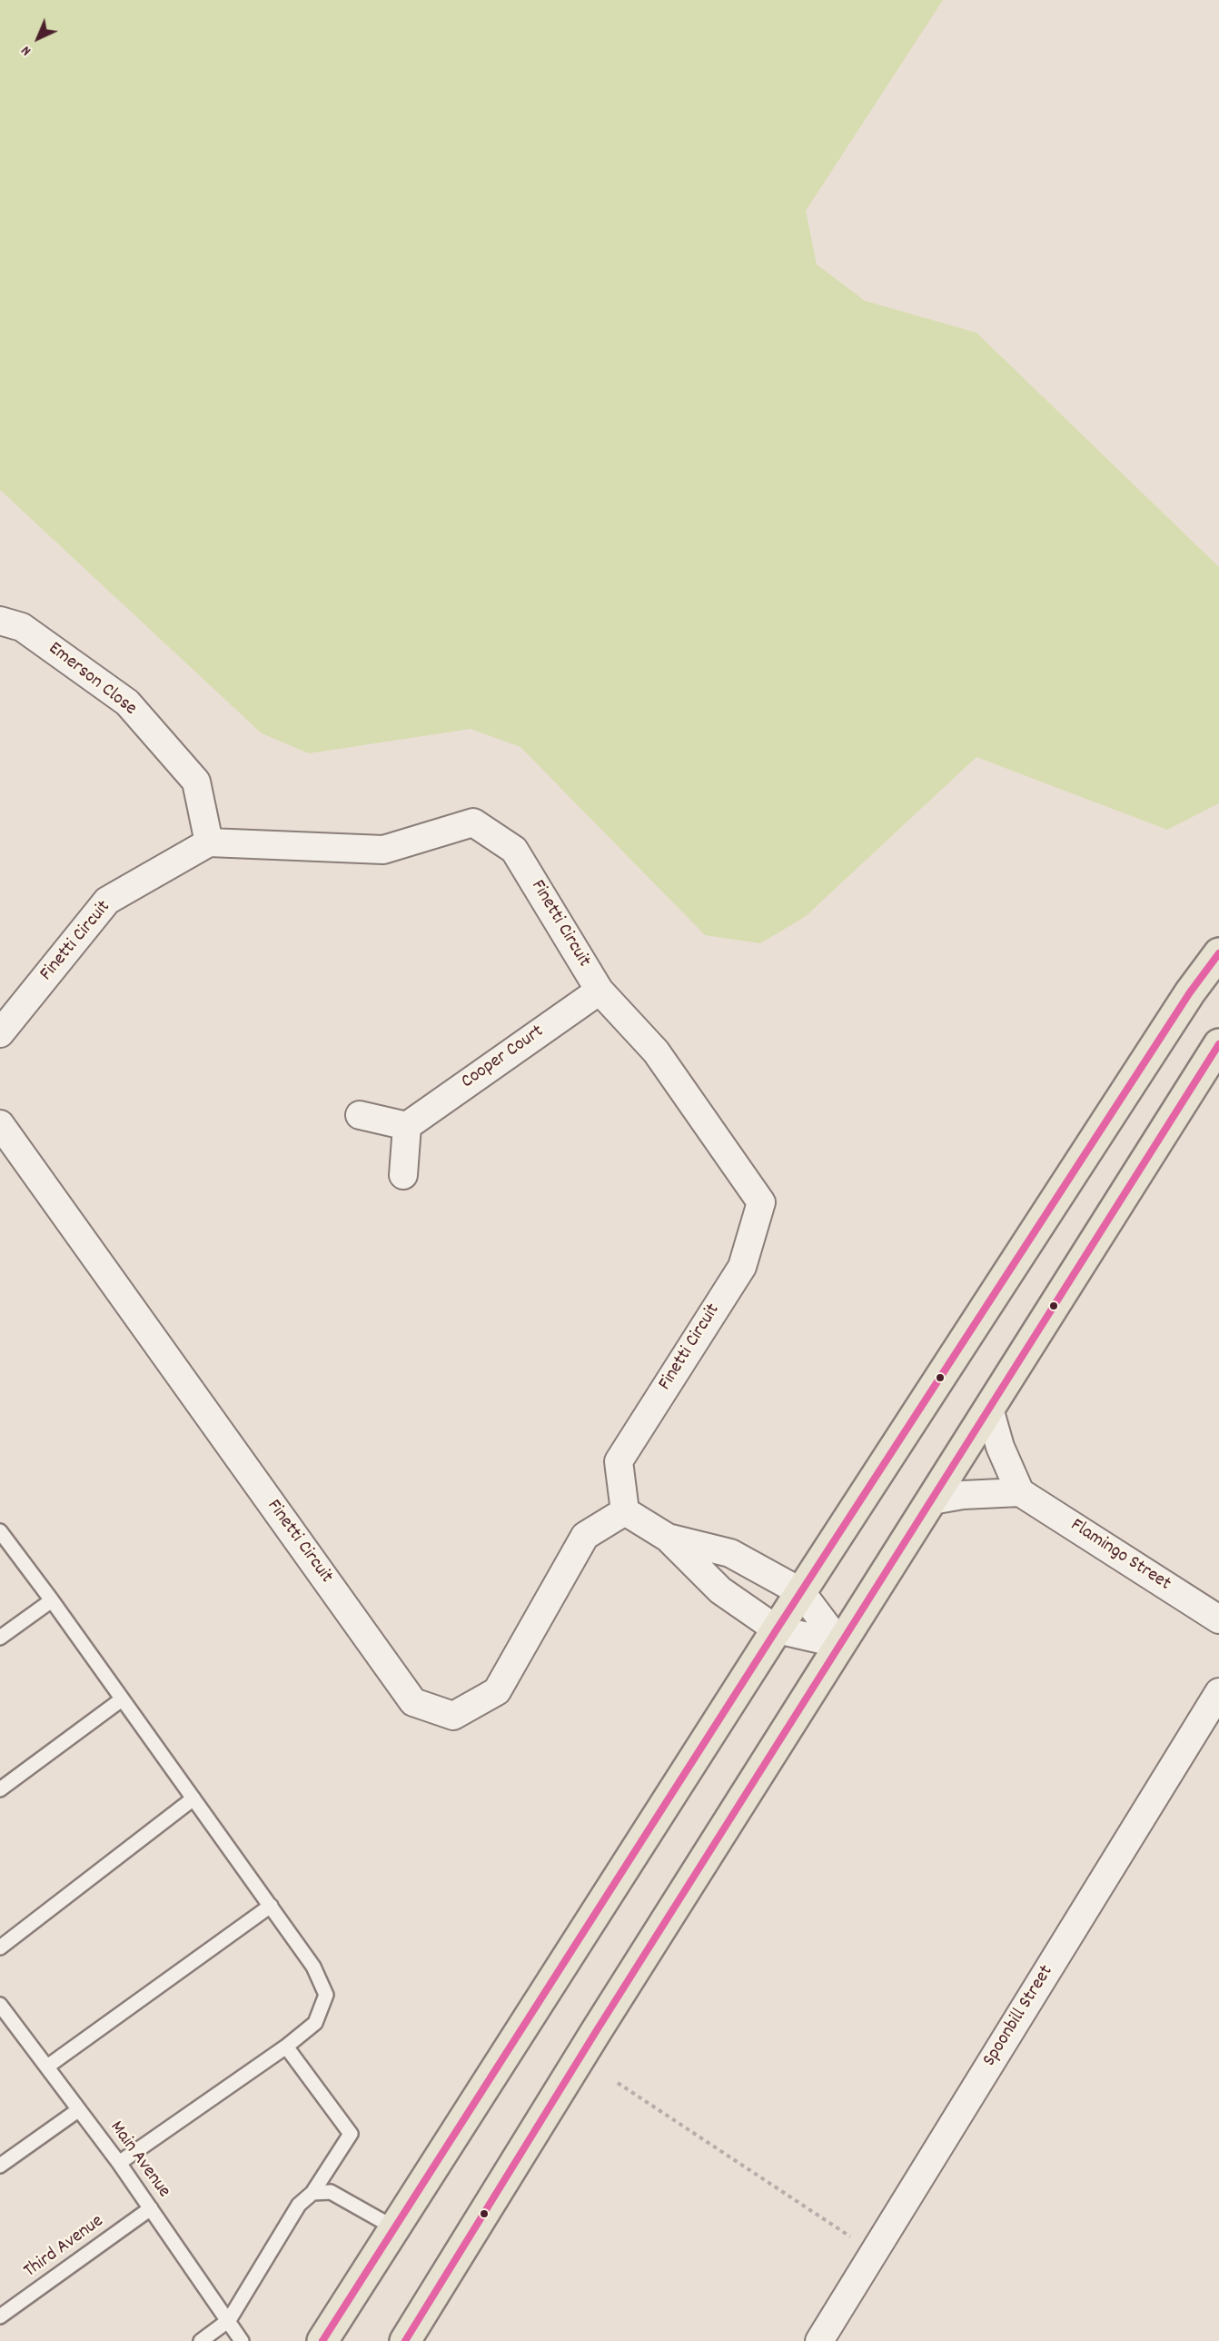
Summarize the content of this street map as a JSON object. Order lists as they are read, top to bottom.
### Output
{
  "streets": {
    "street": [
      "Emerson Close",
      "Finetti Circuit",
      "Cooper Court",
      "Flamingo Street",
      "Spoonbill Street"
    ],
    "lane": ["Main Avenue", "Third Avenue"]
  },
  "crossings": [
    ["Emerson Close", "Finetti Circuit"],
    ["Finetti Circuit", "Cooper Court"],
    ["Main Avenue", "Third Avenue"]
  ],
  "north": "bottom left"
}
